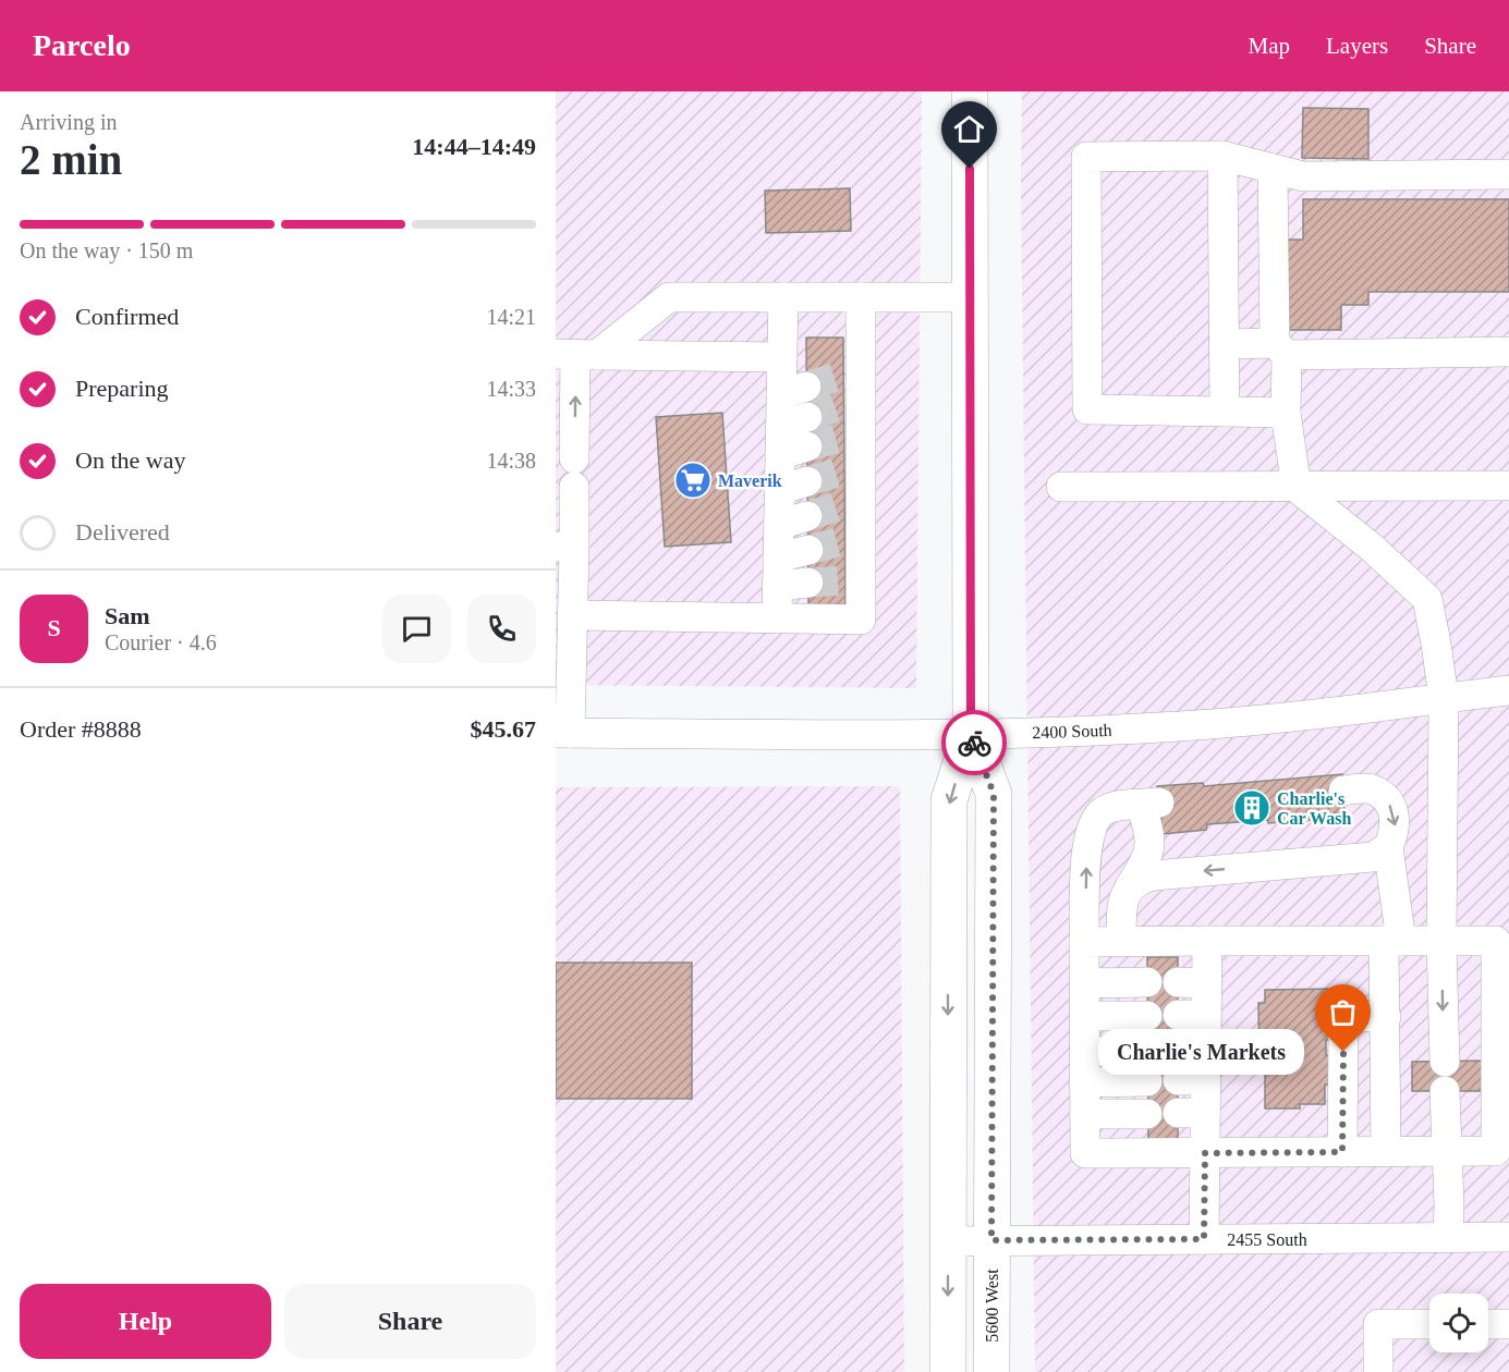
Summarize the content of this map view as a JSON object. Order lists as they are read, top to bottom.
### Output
{
  "streets": {
    "main road": ["5600 West"],
    "street": ["2400 South", "2455 South"]
  },
  "crossings": [
    ["2400 South", "5600 West"],
    ["2455 South", "5600 West"]
  ],
  "places": {
    "supermarket": ["Maverik"],
    "building": ["Charlie's Car Wash"],
    "other": ["Charlie's Markets"]
  },
  "page": {
    "header": "Parcelo",
    "nav": ["Map", "Layers", "Share"],
    "heading": ["2 min", "Arriving in", "14:44–14:49"],
    "panel": [
      "Sam",
      "Courier · 4.6",
      "Order #8888",
      "$45.67"
    ],
    "bar": "On the way · 150 m",
    "list": [
      ["Confirmed", "14:21"],
      ["Preparing", "14:33"],
      ["On the way", "14:38"],
      "Delivered"
    ],
    "round": "S",
    "bubble": "Charlie's Markets",
    "buttons": ["Help", "Share"]
  }
}
